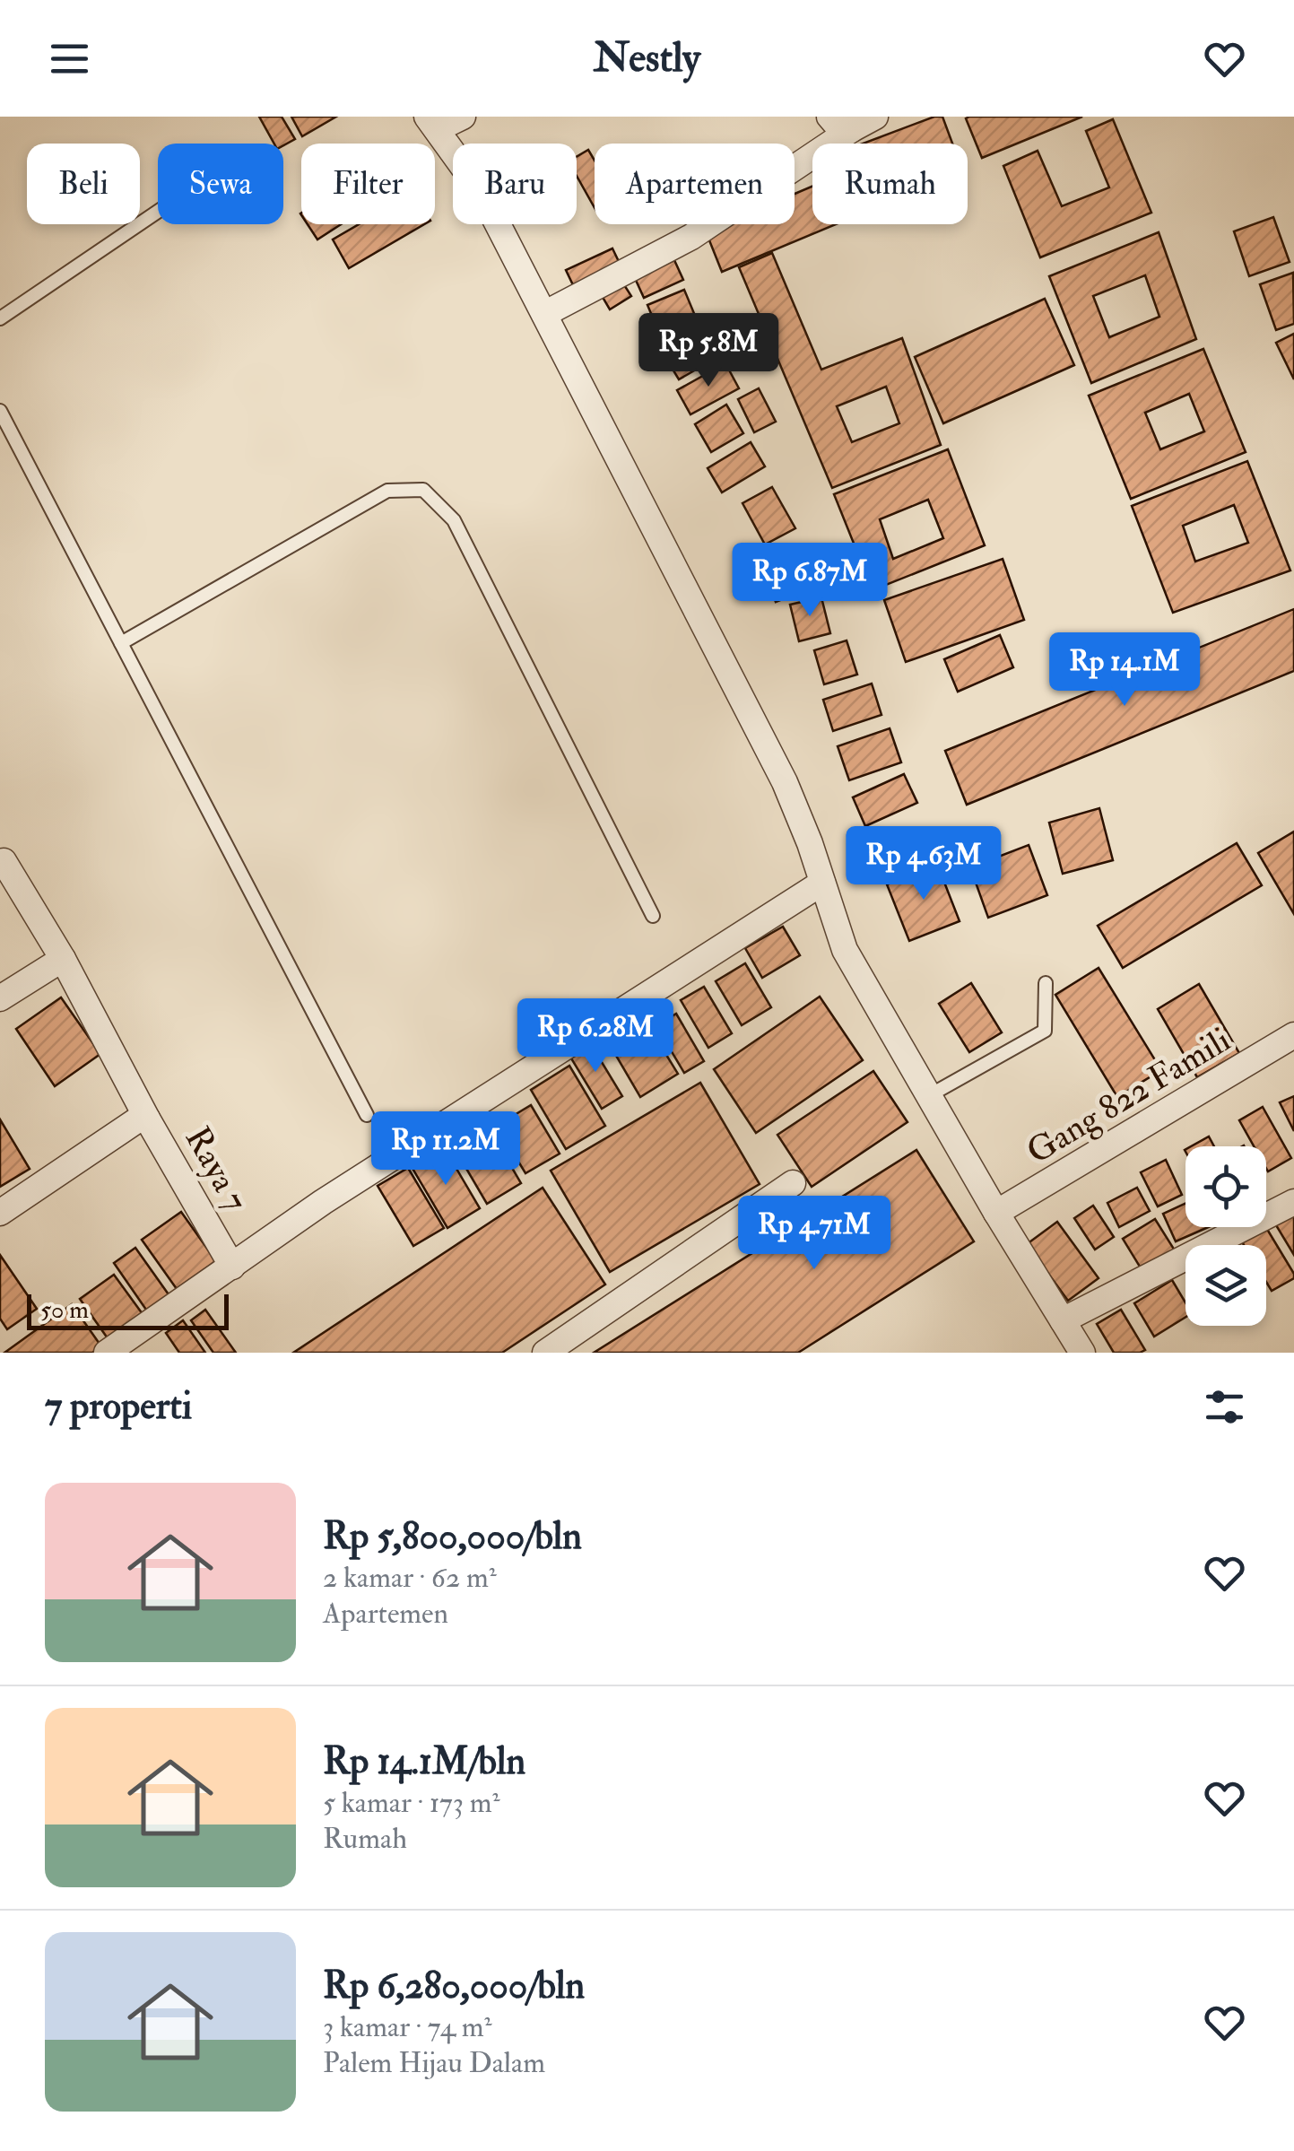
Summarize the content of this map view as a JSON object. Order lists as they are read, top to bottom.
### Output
{
  "streets": {
    "street": ["Gang 822 Famili", "Raya 7"]
  },
  "scale_bar": "50 m",
  "page": {
    "header": "Nestly",
    "chip": [
      "Beli",
      "Sewa",
      "Filter",
      "Baru",
      "Apartemen",
      "Rumah"
    ],
    "price": [
      "Rp 5.8M",
      "Rp 6.87M",
      "Rp 14.1M",
      "Rp 4.63M",
      "Rp 6.28M",
      "Rp 11.2M",
      "Rp 4.71M"
    ],
    "scale": "50 m",
    "heading": "7 properti",
    "list": [
      {
        "name": "Rp 5,800,000/bln",
        "note": "2 kamar · 62 m² · Apartemen"
      },
      {
        "name": "Rp 14.1M/bln",
        "note": "5 kamar · 173 m² · Rumah"
      },
      {
        "name": "Rp 6,280,000/bln",
        "note": "3 kamar · 74 m² · Palem Hijau Dalam"
      }
    ]
  }
}
